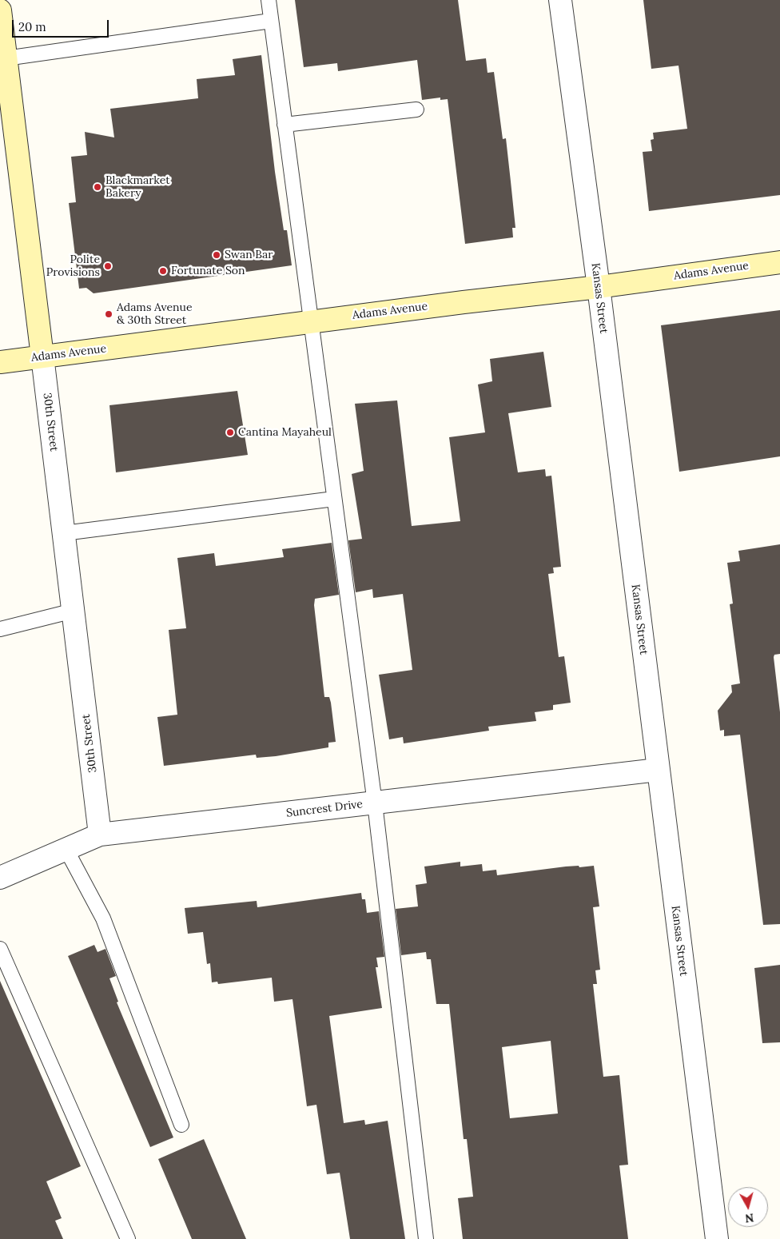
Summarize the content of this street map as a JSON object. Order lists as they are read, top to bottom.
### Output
{
  "streets": {
    "main road": ["Adams Avenue", "30th Street"],
    "street": ["Kansas Street", "Suncrest Drive"]
  },
  "crossings": [
    ["Adams Avenue", "Kansas Street"],
    ["Adams Avenue", "30th Street"],
    ["Kansas Street", "Suncrest Drive"],
    ["30th Street", "Suncrest Drive"]
  ],
  "places": [
    "Blackmarket Bakery",
    "Swan Bar",
    "Polite Provisions",
    "Fortunate Son",
    "Adams Avenue & 30th Street",
    "Cantina Mayaheul"
  ],
  "scale_bar": "20 m",
  "north": "bottom"
}
